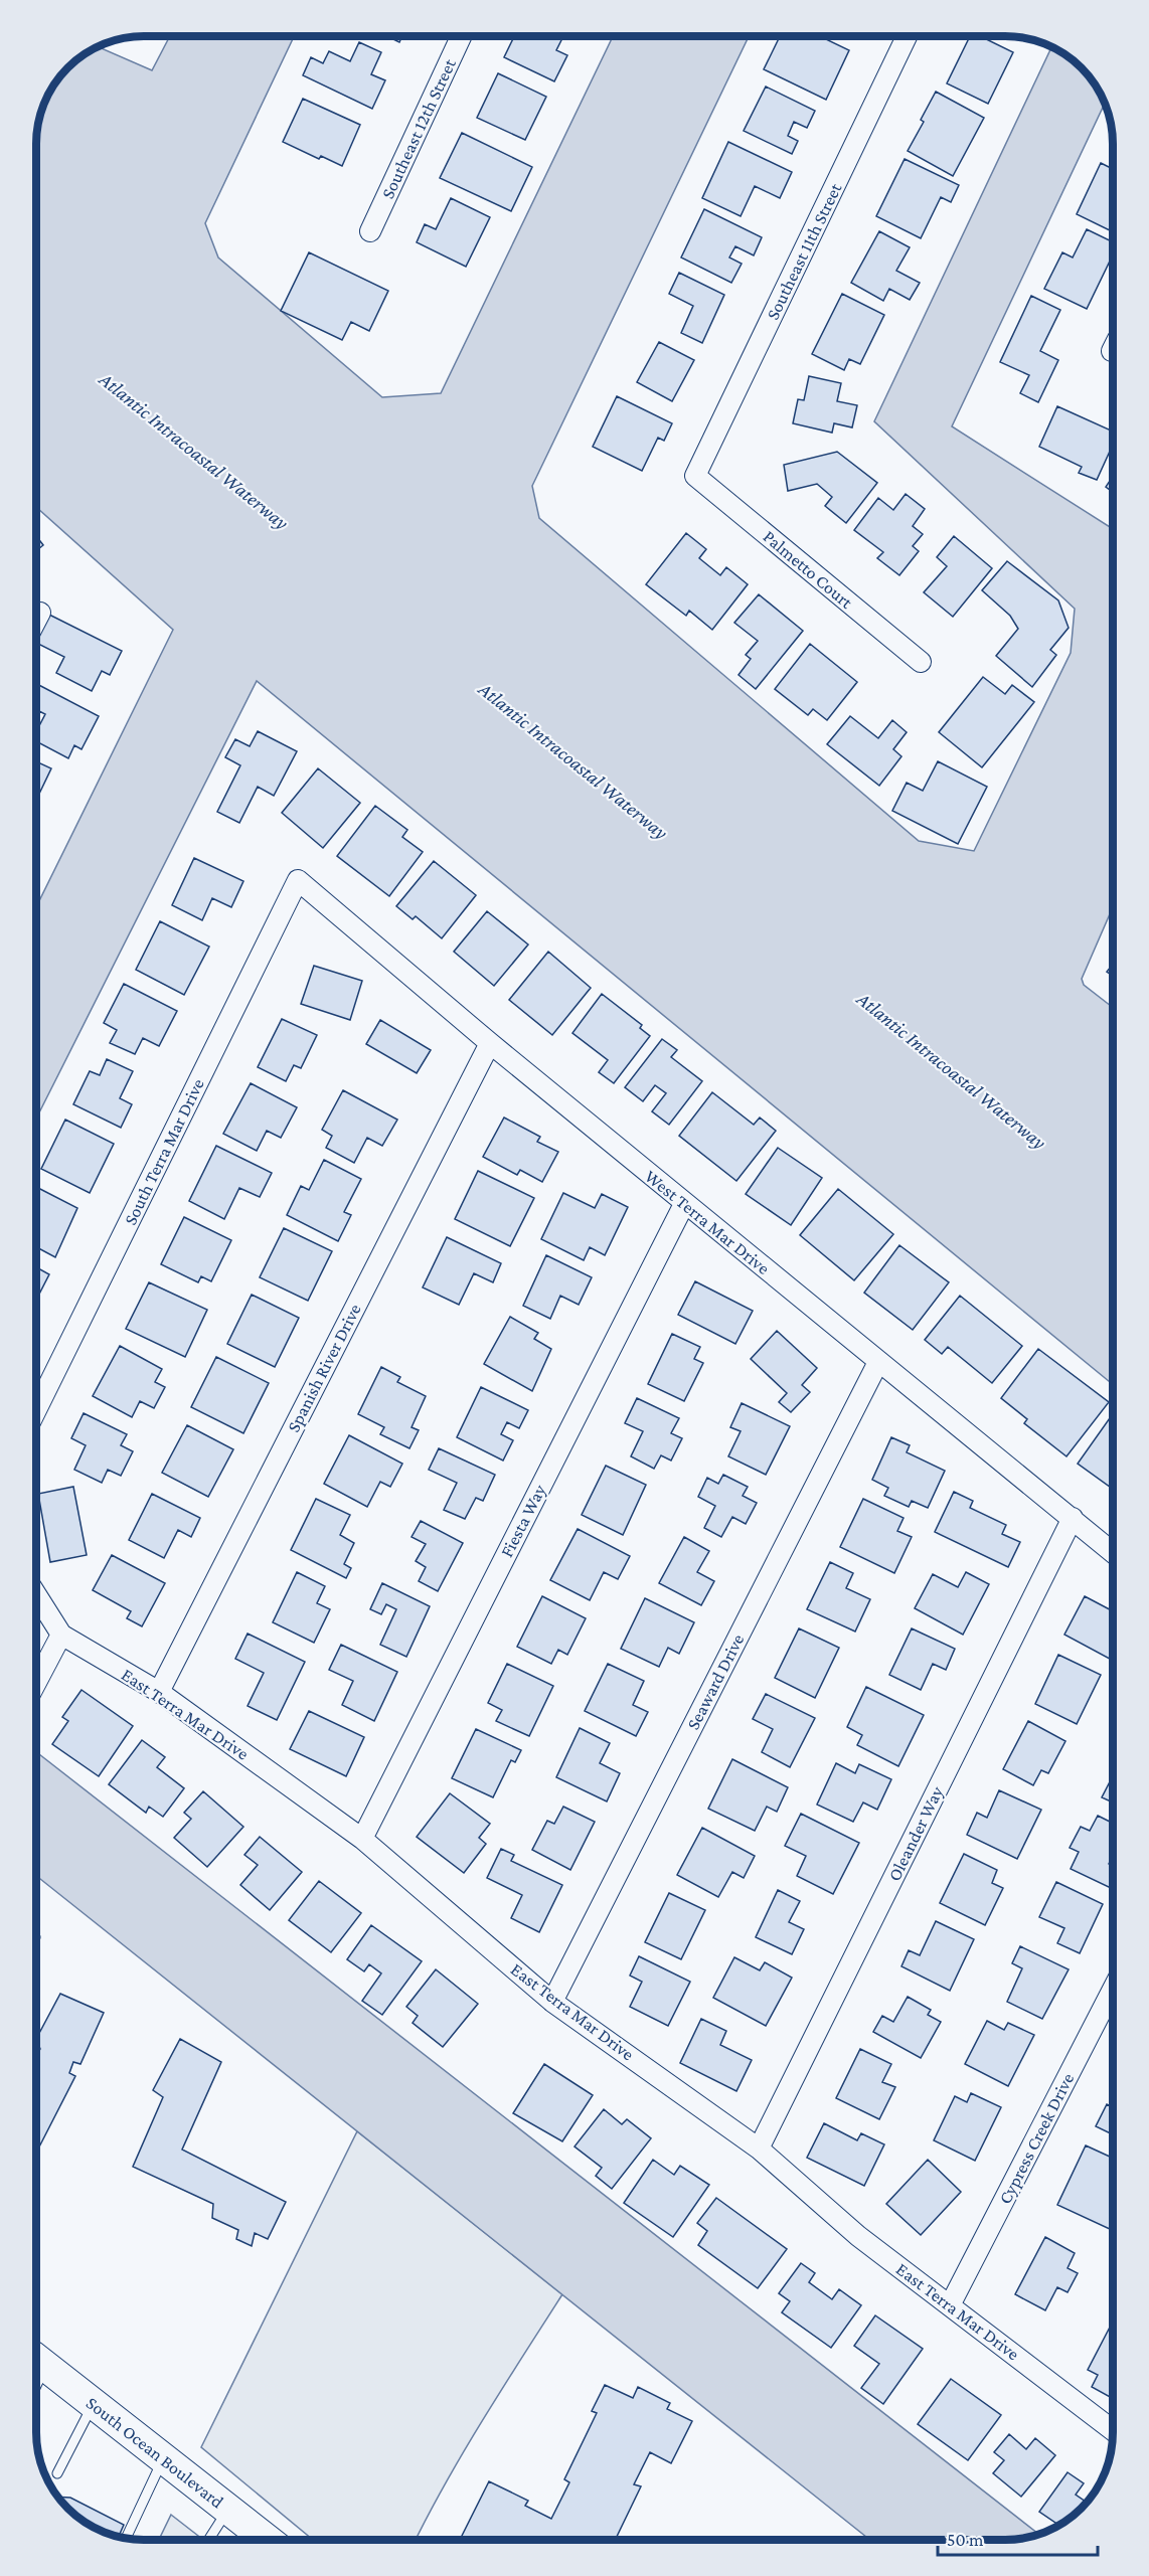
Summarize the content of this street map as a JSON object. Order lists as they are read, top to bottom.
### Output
{
  "streets": {
    "main road": ["South Ocean Boulevard"],
    "street": [
      "Southeast 12th Street",
      "Southeast 11th Street",
      "Palmetto Court",
      "South Terra Mar Drive",
      "West Terra Mar Drive",
      "Spanish River Drive",
      "Fiesta Way",
      "Seaward Drive",
      "East Terra Mar Drive",
      "Oleander Way",
      "Cypress Creek Drive"
    ]
  },
  "crossings": [
    ["Southeast 11th Street", "Palmetto Court"],
    ["South Terra Mar Drive", "West Terra Mar Drive"],
    ["West Terra Mar Drive", "Spanish River Drive"],
    ["West Terra Mar Drive", "Fiesta Way"],
    ["West Terra Mar Drive", "Seaward Drive"],
    ["West Terra Mar Drive", "Oleander Way"],
    ["Spanish River Drive", "East Terra Mar Drive"],
    ["Fiesta Way", "East Terra Mar Drive"],
    ["Seaward Drive", "East Terra Mar Drive"],
    ["East Terra Mar Drive", "Oleander Way"],
    ["East Terra Mar Drive", "Cypress Creek Drive"]
  ],
  "water": ["Atlantic Intracoastal Waterway"],
  "scale_bar": "50 m"
}
